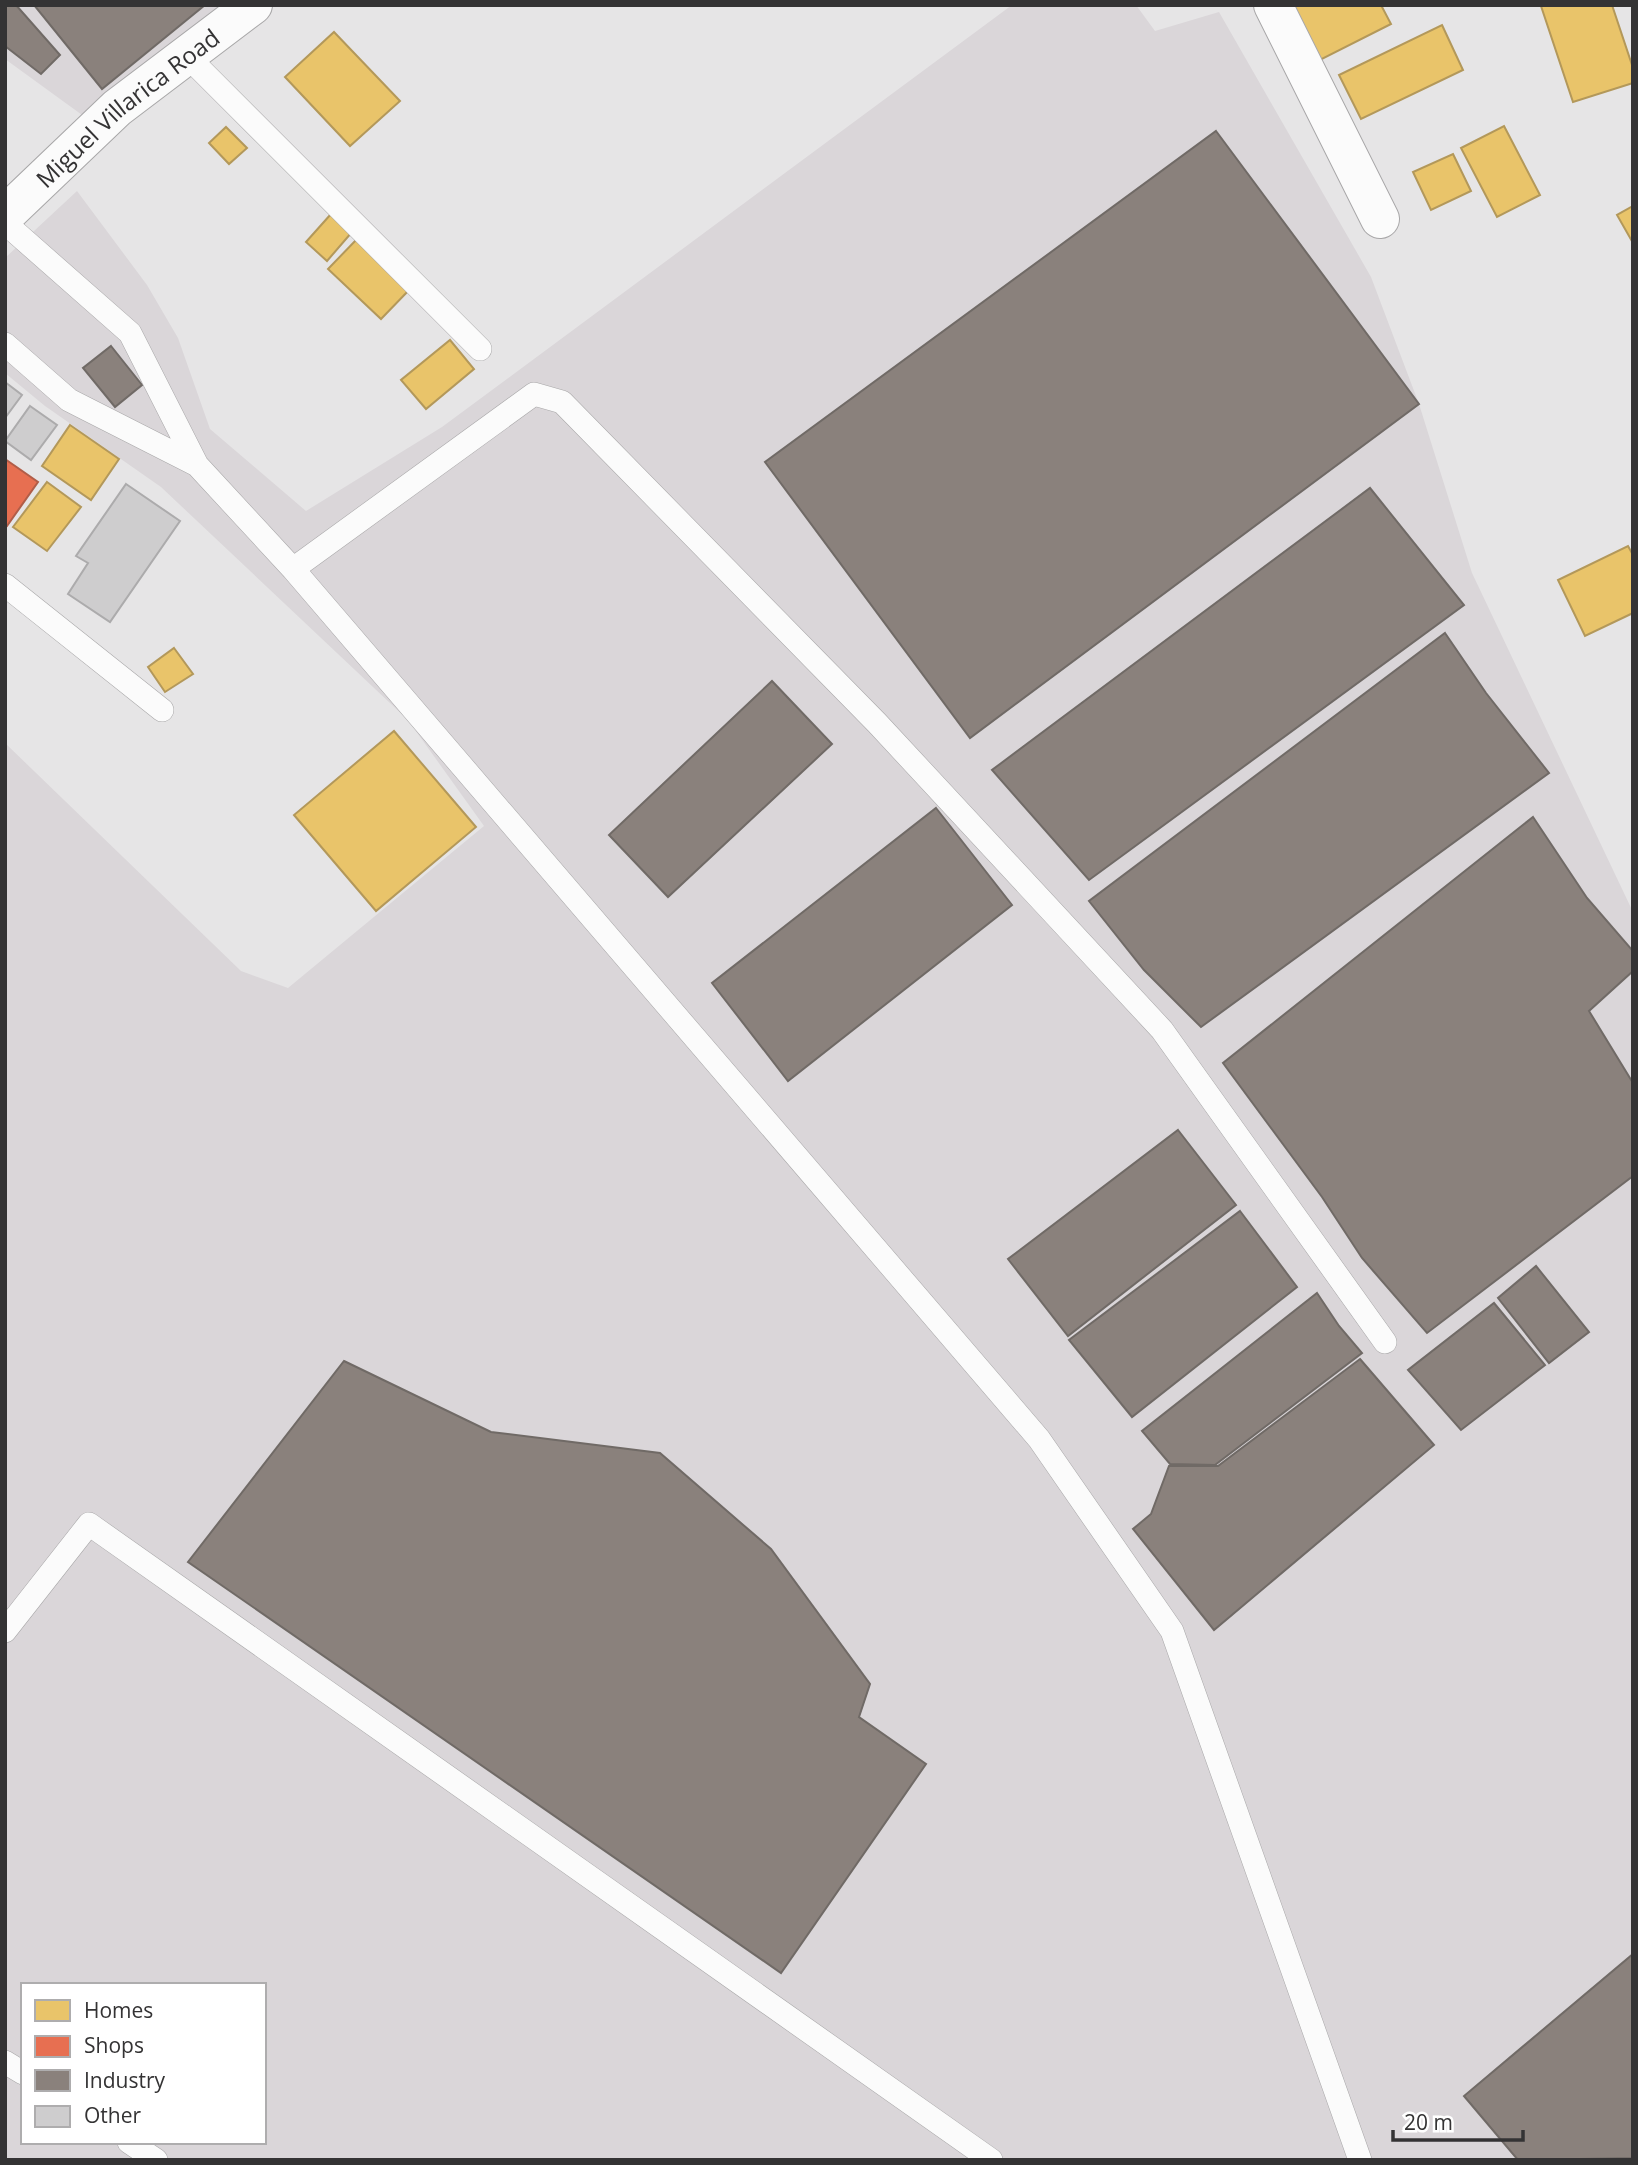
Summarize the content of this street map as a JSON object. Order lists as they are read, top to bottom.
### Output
{
  "streets": {
    "main road": ["Miguel Villarica Road"]
  },
  "legend": [
    "Homes",
    "Shops",
    "Industry",
    "Other"
  ],
  "scale_bar": "20 m"
}
